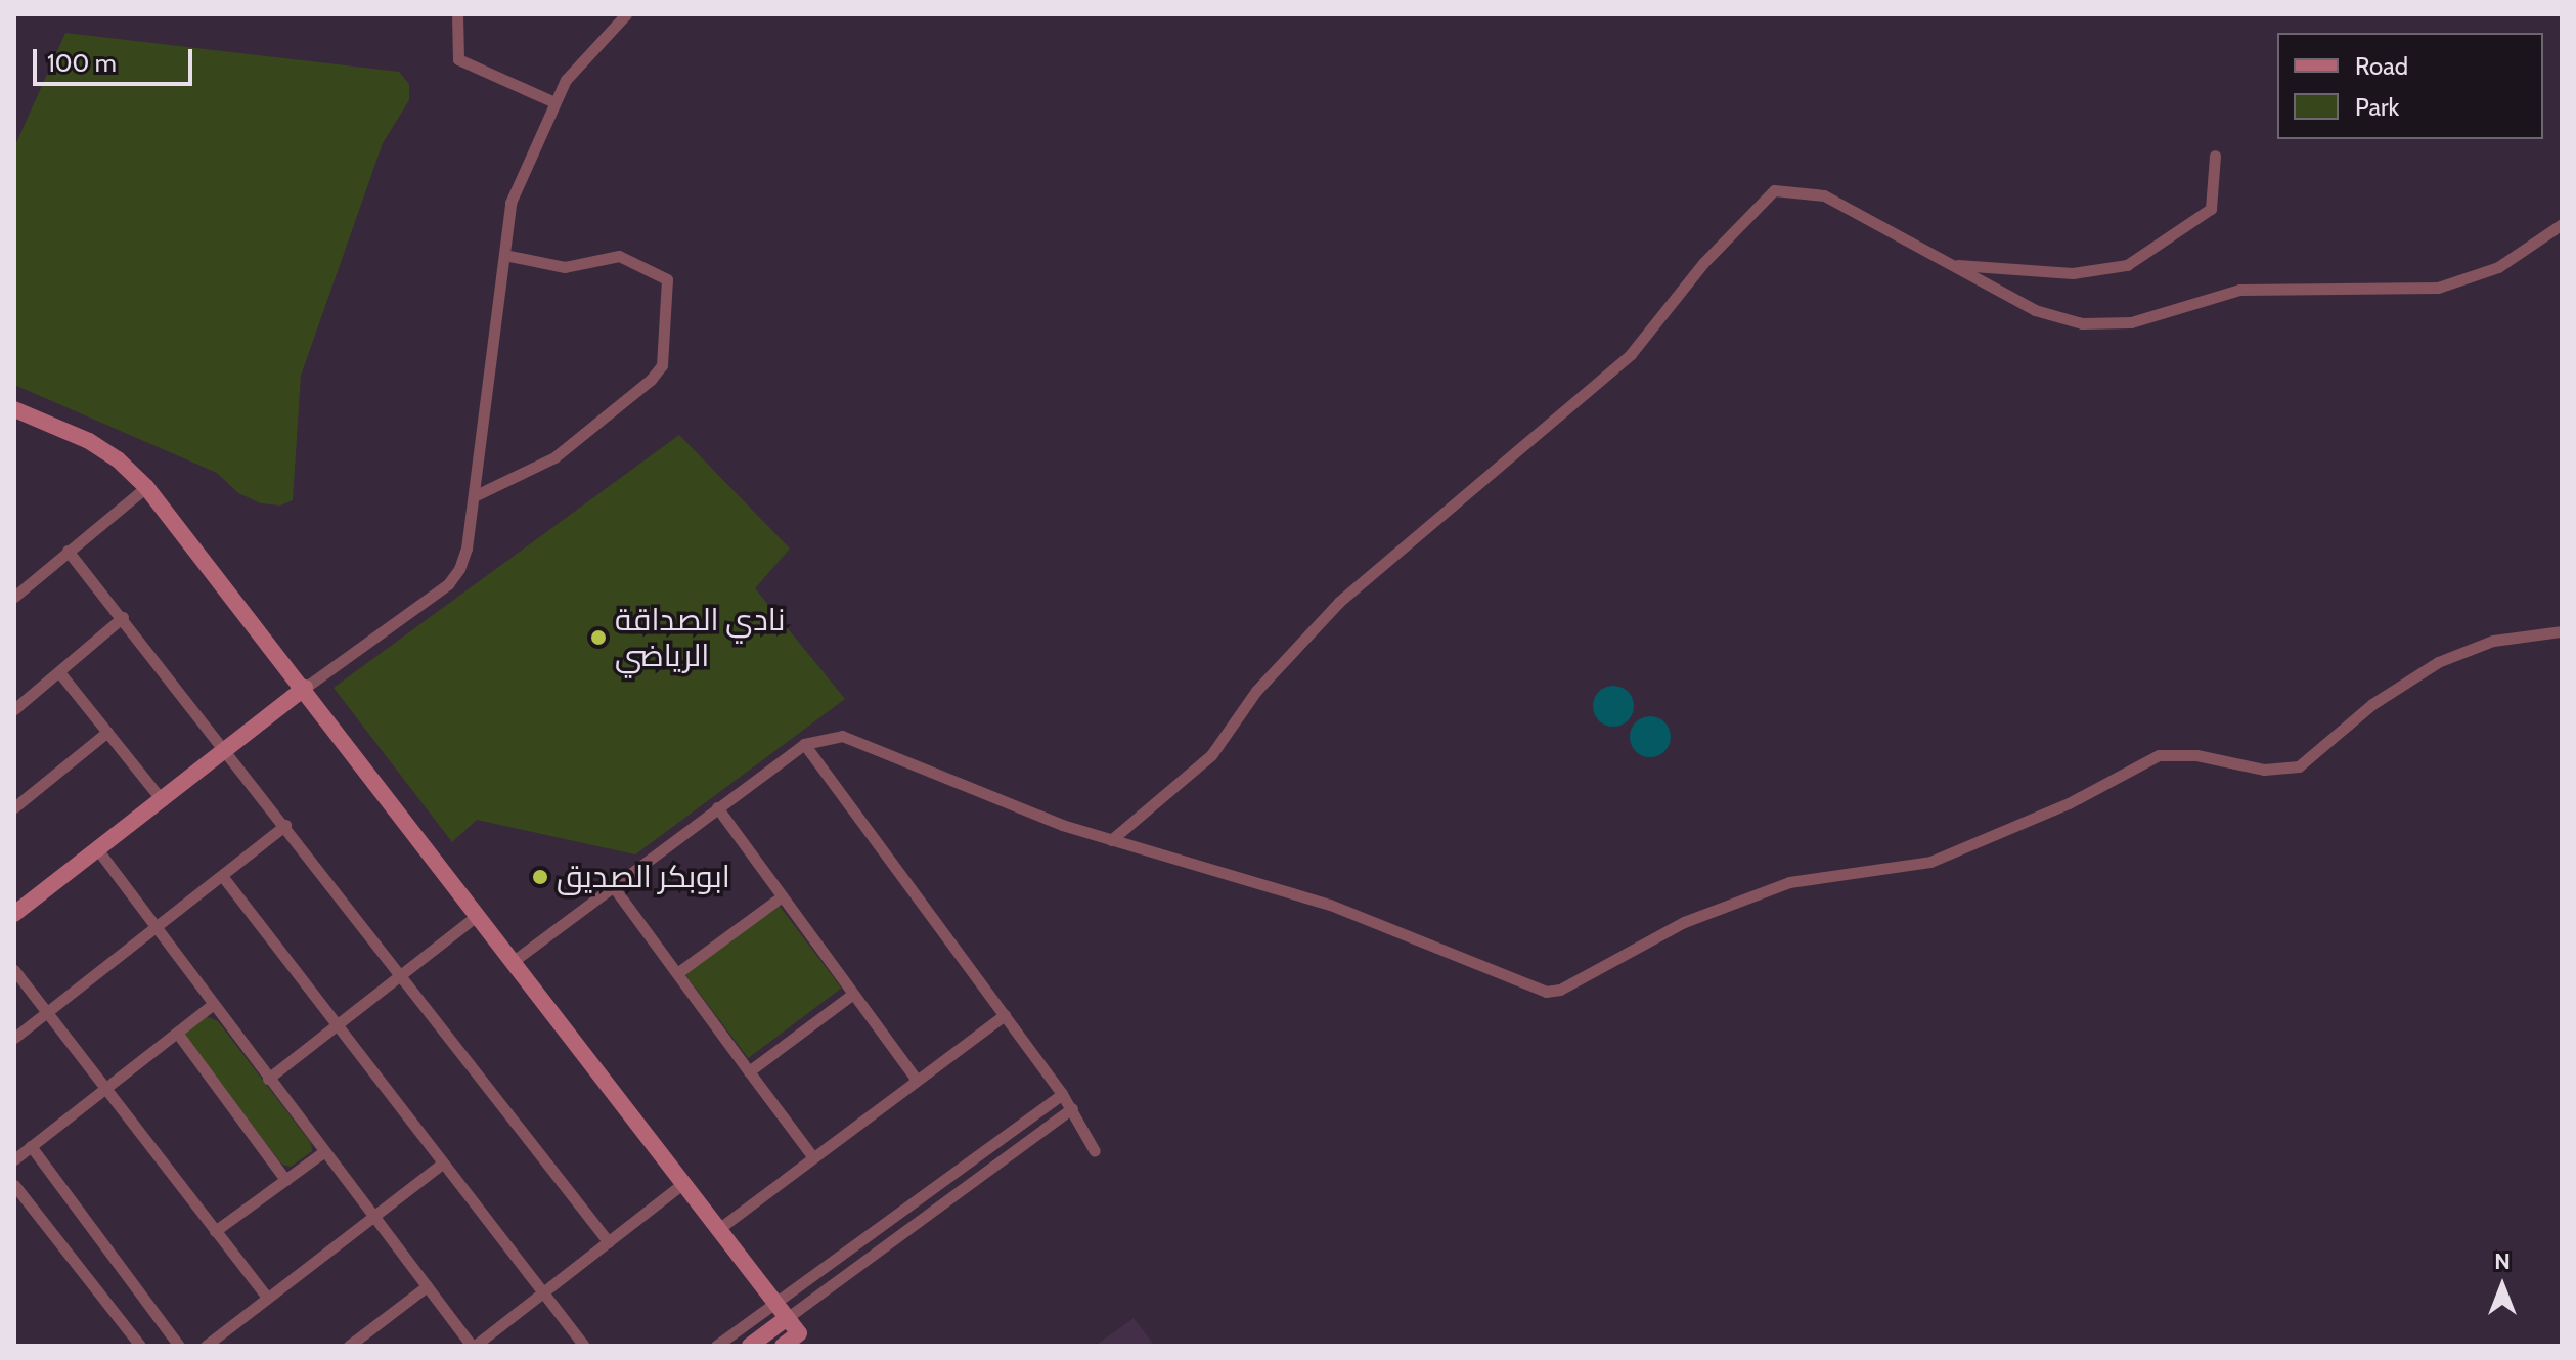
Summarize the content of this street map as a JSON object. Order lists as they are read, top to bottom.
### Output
{
  "places": ["نادي الصداقة الرياضي", "ابوبكر الصديق"],
  "legend": ["Road", "Park"],
  "scale_bar": "100 m",
  "north": "top"
}
